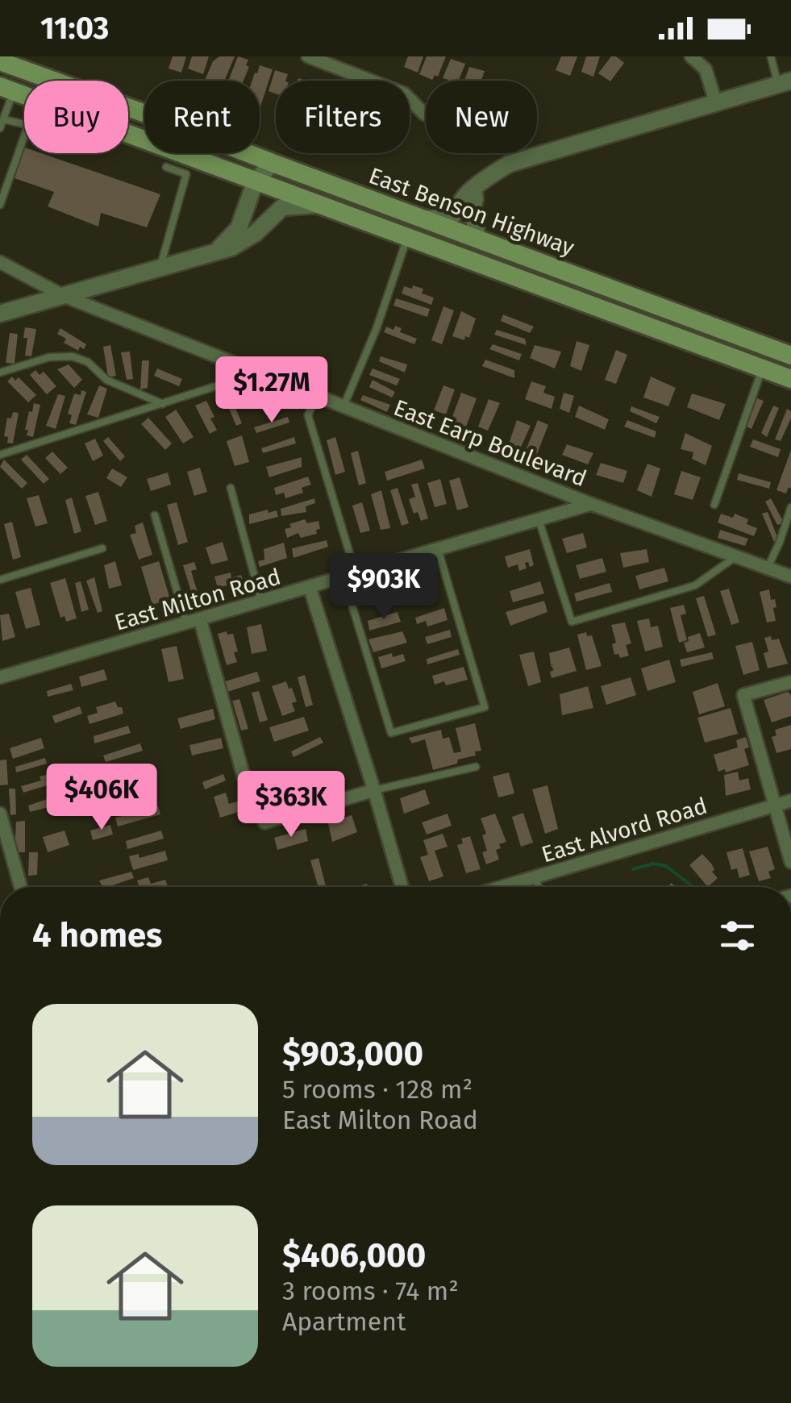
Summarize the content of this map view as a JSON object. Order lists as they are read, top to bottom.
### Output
{
  "streets": {
    "main road": ["East Benson Highway"],
    "street": ["East Earp Boulevard", "East Milton Road", "East Alvord Road"]
  },
  "crossings": [
    ["East Earp Boulevard", "East Milton Road"]
  ],
  "page": {
    "status": "11:03",
    "chip": [
      "Buy",
      "Rent",
      "Filters",
      "New"
    ],
    "price": [
      "$1.27M",
      "$903K",
      "$406K",
      "$363K"
    ],
    "heading": "4 homes",
    "list": [
      {
        "name": "$903,000",
        "note": "5 rooms · 128 m² · East Milton Road"
      },
      {
        "name": "$406,000",
        "note": "3 rooms · 74 m² · Apartment"
      }
    ]
  }
}
